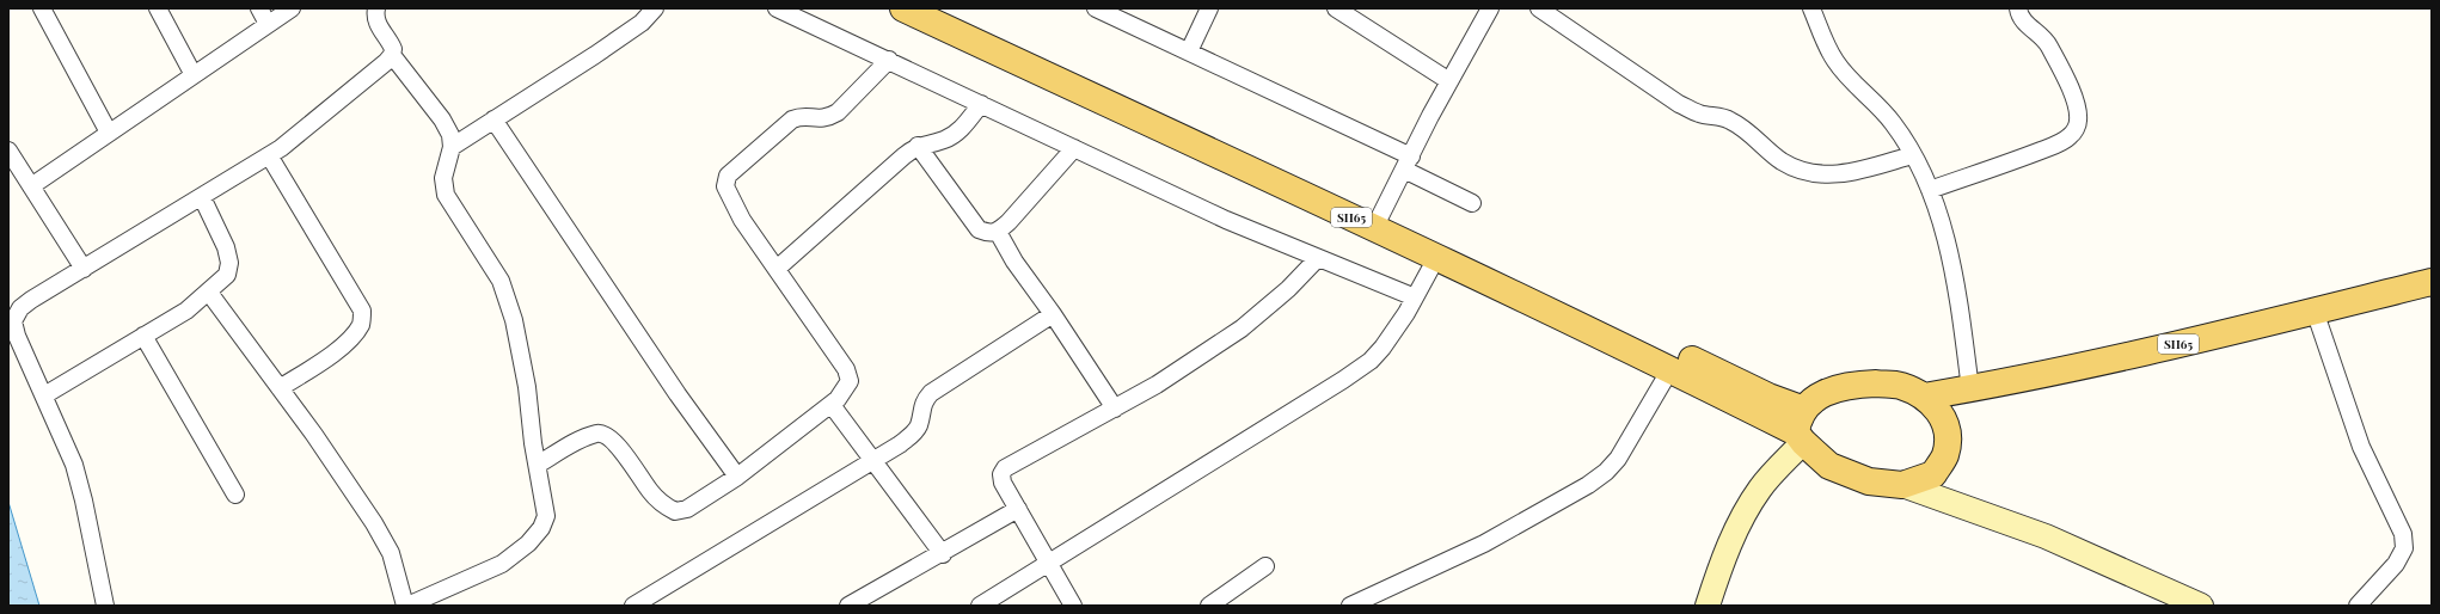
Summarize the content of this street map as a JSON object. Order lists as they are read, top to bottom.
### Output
{
  "streets": {
    "main road": ["SH65"]
  }
}
